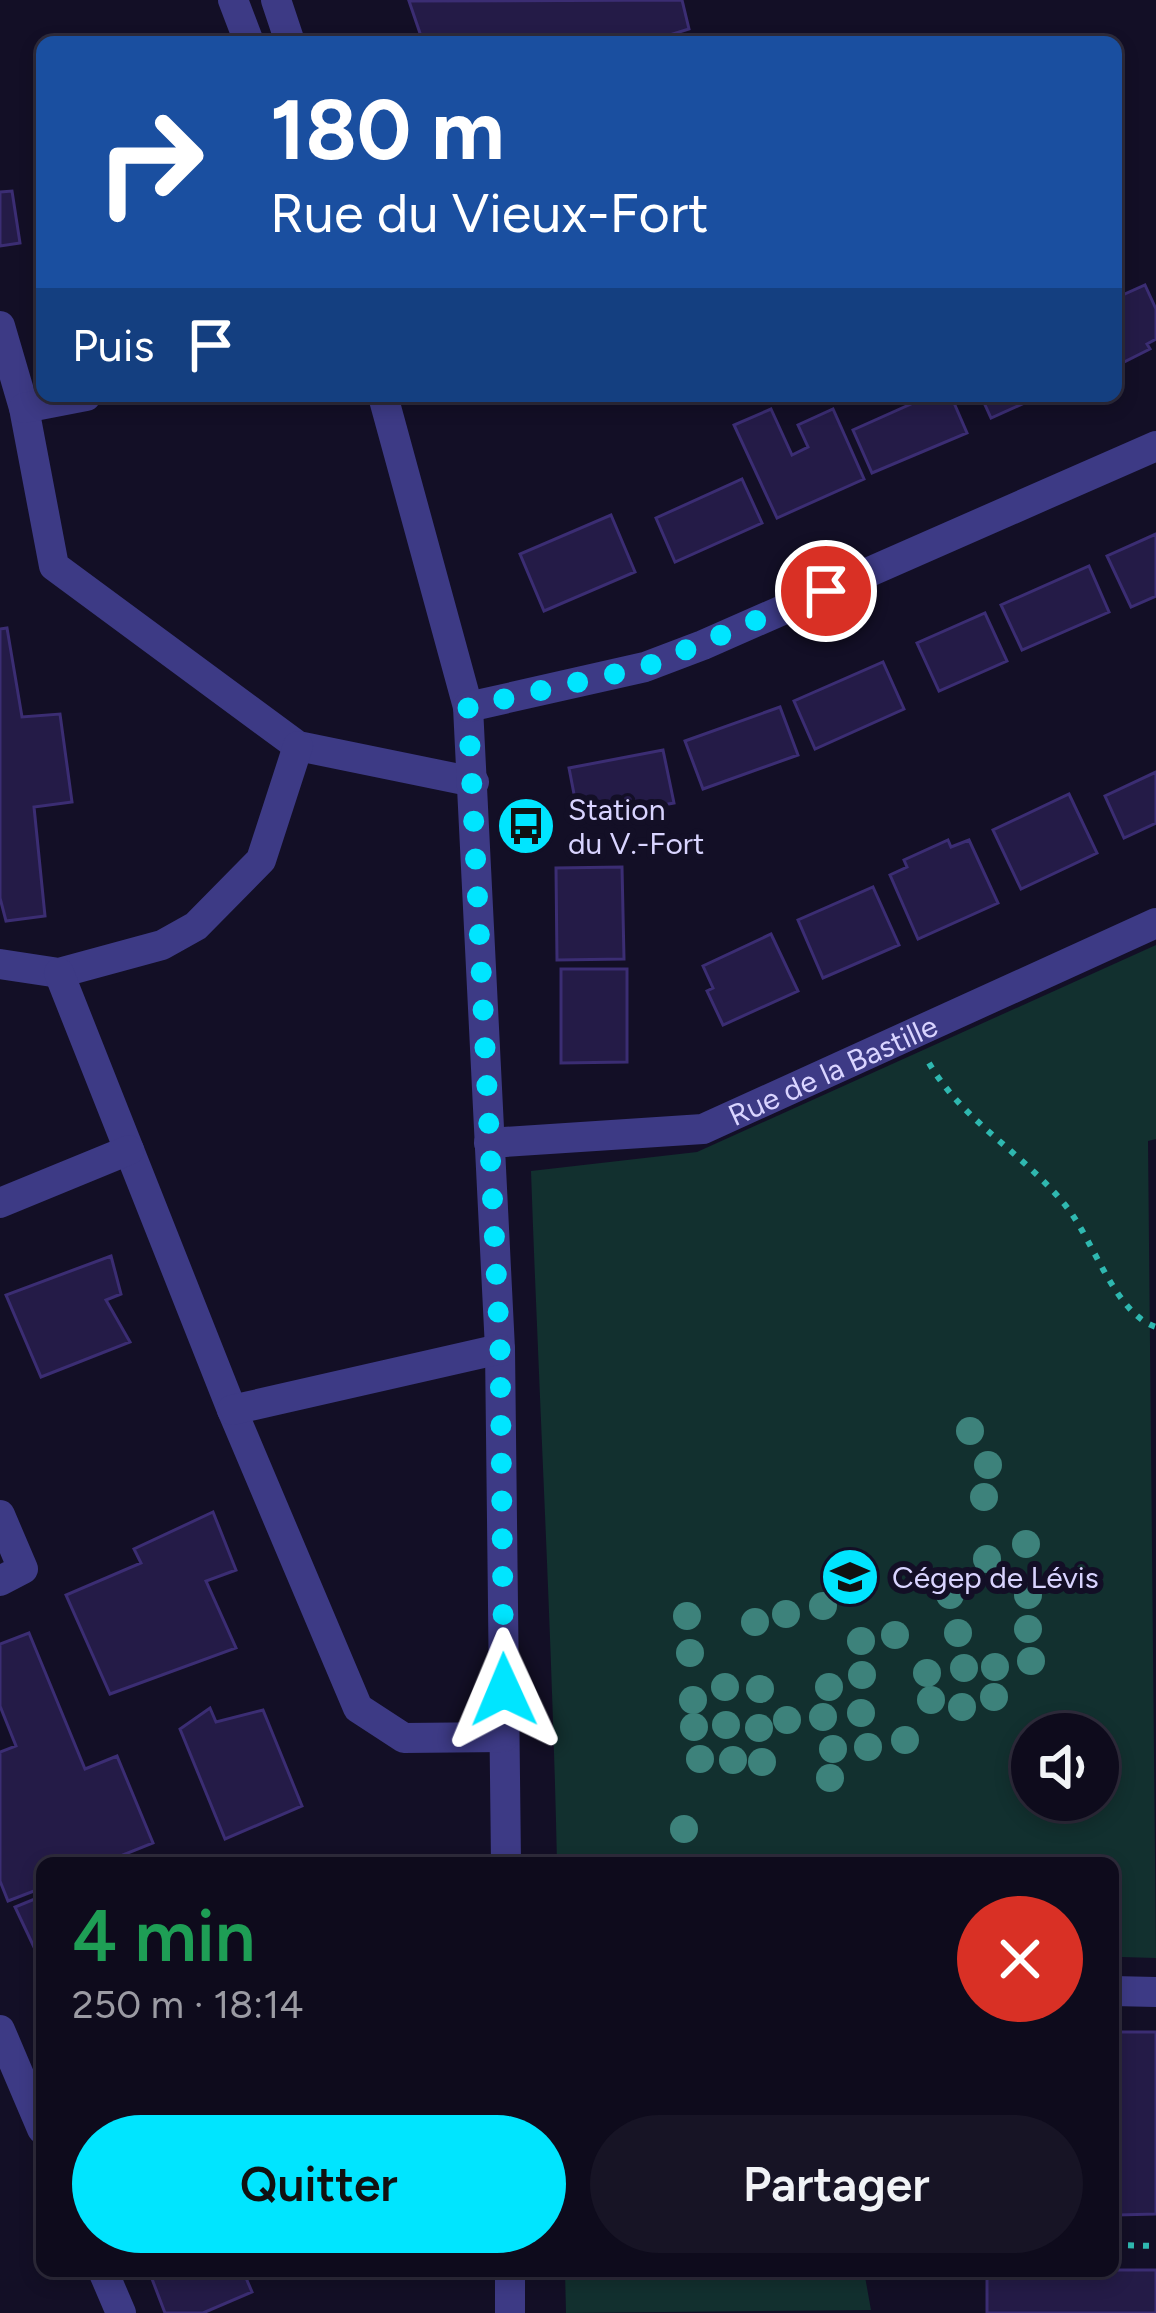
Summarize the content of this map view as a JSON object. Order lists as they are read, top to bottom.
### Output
{
  "streets": {
    "street": ["Rue de la Bastille"]
  },
  "places": {
    "bus stop": ["Station du V.-Fort"],
    "school or university": ["Cégep de Lévis"]
  },
  "page": {
    "turn": ["180 m", "Rue du Vieux-Fort"],
    "then": "Puis",
    "heading": ["4 min", "250 m · 18:14"],
    "buttons": ["Quitter", "Partager"]
  }
}
